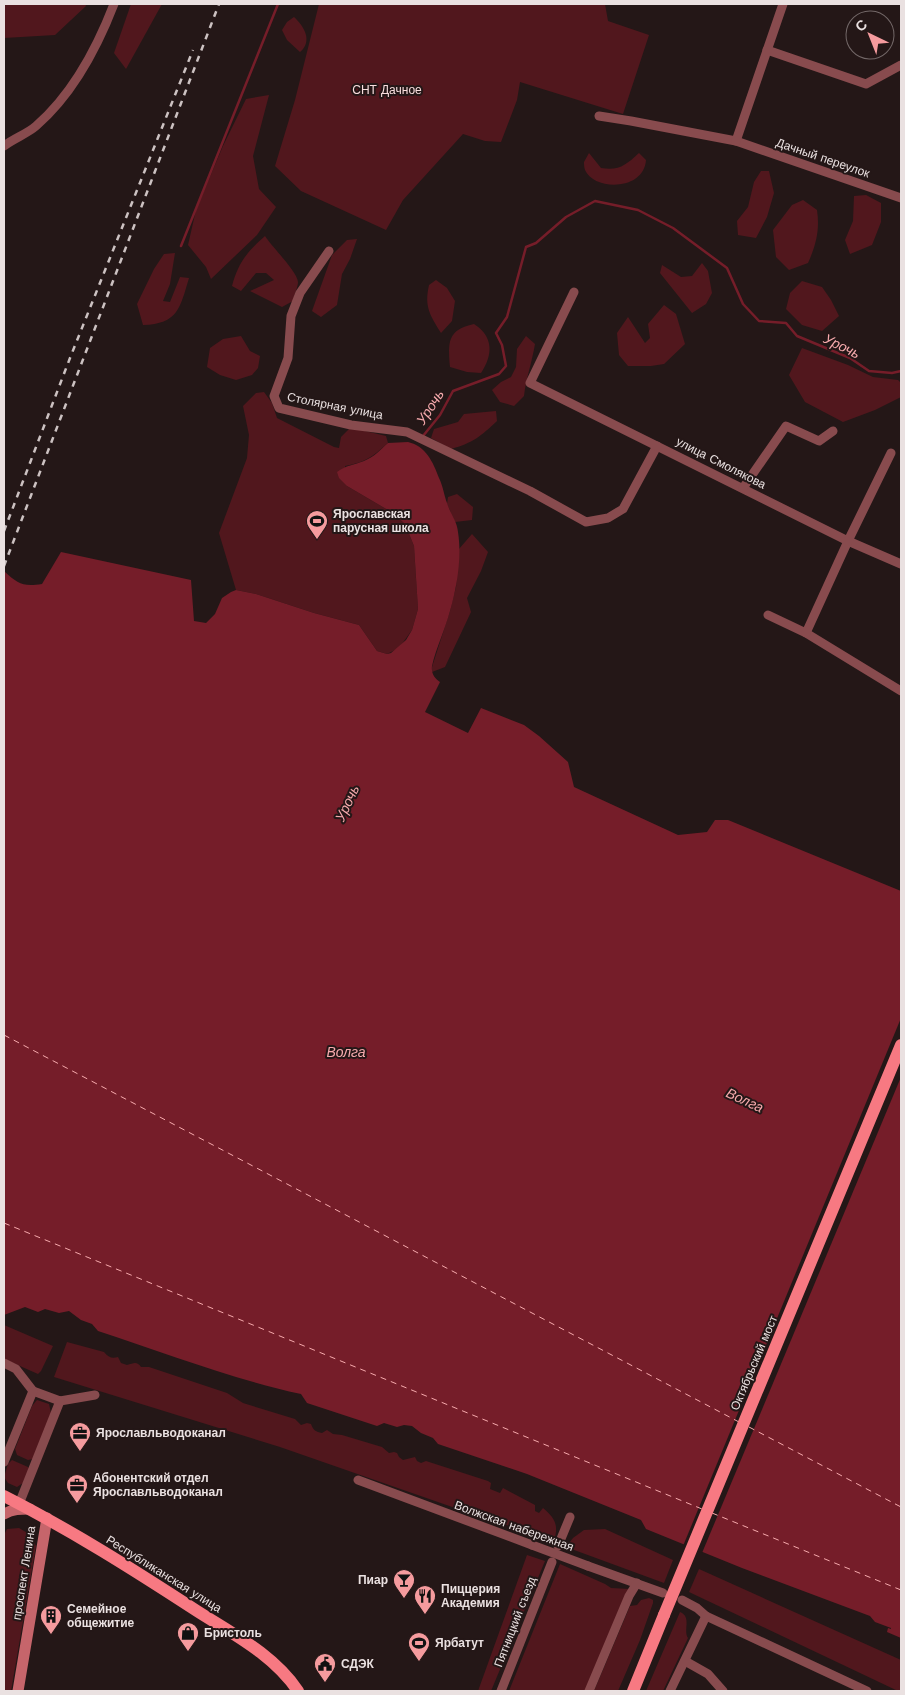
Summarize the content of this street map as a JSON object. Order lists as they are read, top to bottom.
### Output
{
  "streets": {
    "main road": ["Октябрьский мост", "проспект Ленина", "Республиканская улица"],
    "street": [
      "Дачный переулок",
      "Столярная улица",
      "улица Смолякова",
      "Волжская набережная",
      "Пятницкий съезд"
    ]
  },
  "crossings": [
    ["Столярная улица", "улица Смолякова"],
    ["проспект Ленина", "Республиканская улица"]
  ],
  "water": ["Урочь", "Волга"],
  "parks": ["СНТ Дачное"],
  "places": {
    "sports": ["Ярославская парусная школа", "Ярбатут"],
    "office": ["Ярославльводоканал", "Абонентский отдел Ярославльводоканал"],
    "bar": ["Пиар"],
    "restaurant": ["Пиццерия Академия"],
    "building": ["Семейное общежитие"],
    "shop": ["Бристоль"],
    "public building": ["СДЭК"]
  },
  "north": "top left"
}
